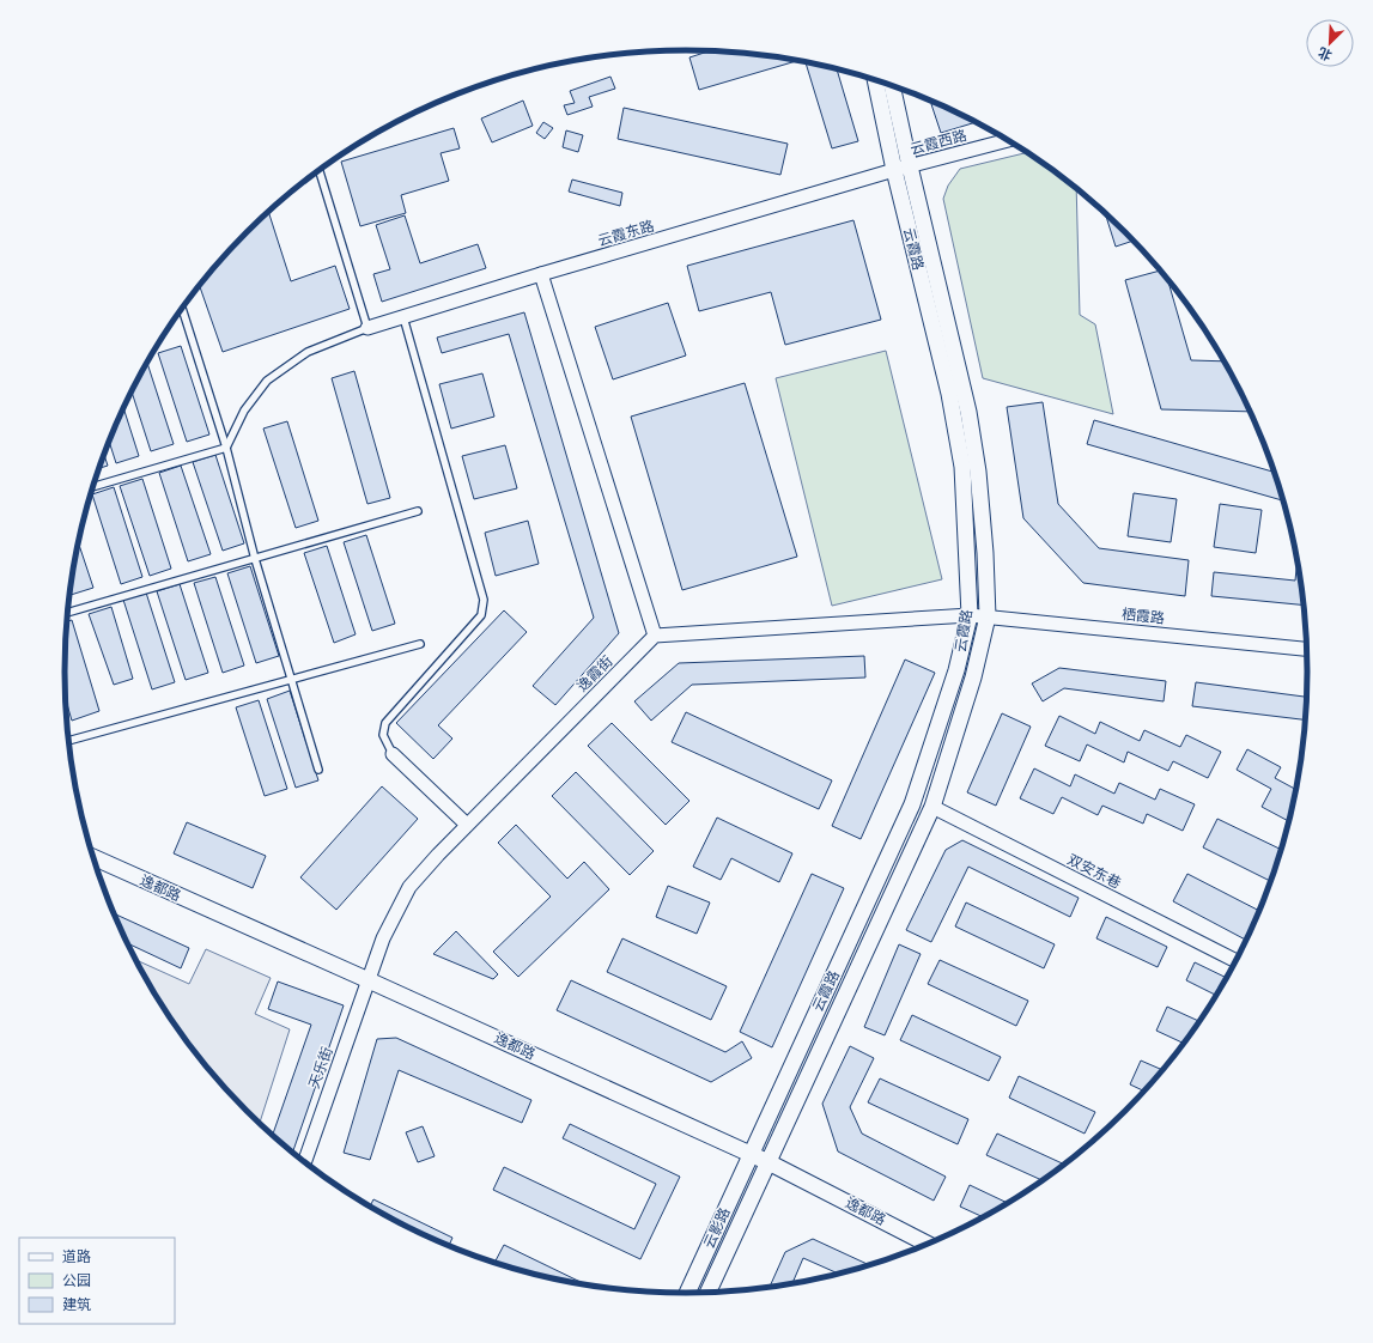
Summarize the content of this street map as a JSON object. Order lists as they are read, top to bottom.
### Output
{
  "streets": {
    "street": [
      "云霞西路",
      "云霞东路",
      "云霞路",
      "栖霞路",
      "逸霞街",
      "双安东巷",
      "逸都路",
      "天乐街",
      "云影路"
    ]
  },
  "crossings": [
    ["云霞西路", "云霞东路"],
    ["云霞西路", "云霞路"],
    ["云霞东路", "云霞路"],
    ["云霞路", "栖霞路"],
    ["云霞路", "逸都路"],
    ["云霞路", "云影路"],
    ["逸霞街", "逸都路"],
    ["逸霞街", "天乐街"],
    ["逸都路", "天乐街"],
    ["逸都路", "云影路"]
  ],
  "legend": ["道路", "公园", "建筑"],
  "north": "bottom left"
}
